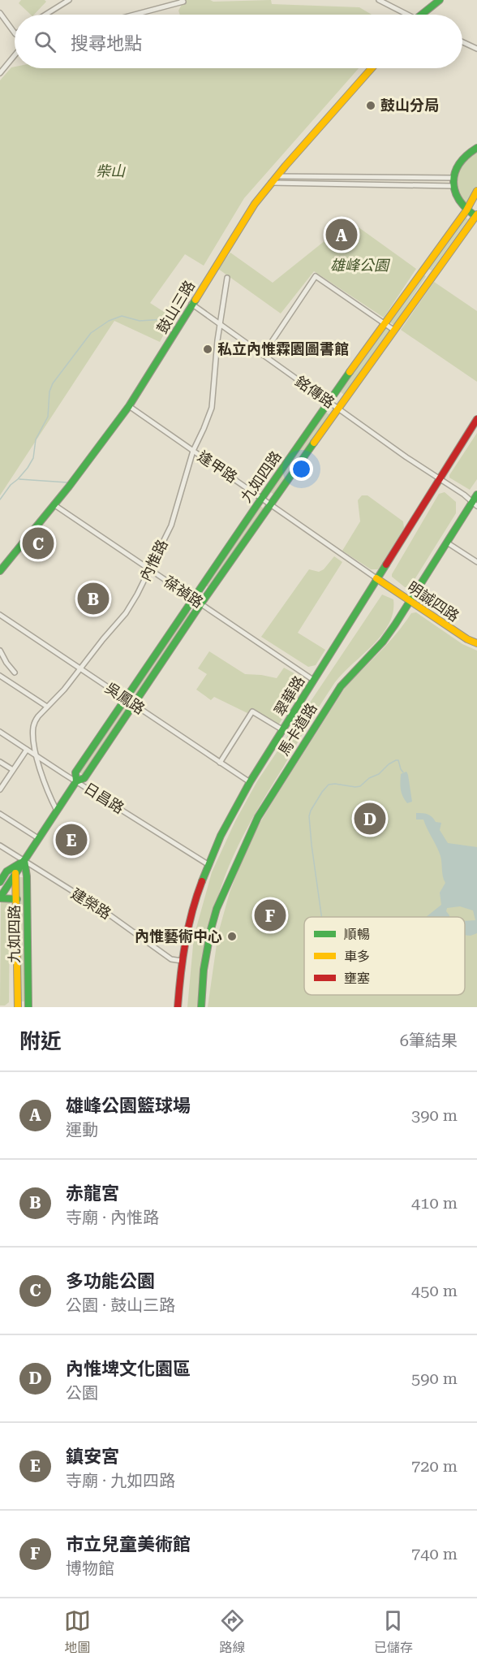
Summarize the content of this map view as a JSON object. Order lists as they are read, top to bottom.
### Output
{
  "streets": {
    "street": [
      "鼓山三路",
      "銘傳路",
      "逢甲路",
      "九如四路",
      "內惟路",
      "葆禎路",
      "明誠四路",
      "翠華路",
      "吳鳳路",
      "馬卡道路",
      "日昌路",
      "建榮路"
    ]
  },
  "crossings": [
    ["鼓山三路", "銘傳路"],
    ["鼓山三路", "逢甲路"],
    ["鼓山三路", "葆禎路"],
    ["銘傳路", "九如四路"],
    ["銘傳路", "內惟路"],
    ["銘傳路", "翠華路"],
    ["銘傳路", "馬卡道路"],
    ["逢甲路", "九如四路"],
    ["逢甲路", "內惟路"],
    ["逢甲路", "明誠四路"],
    ["逢甲路", "翠華路"],
    ["九如四路", "內惟路"],
    ["九如四路", "葆禎路"],
    ["九如四路", "吳鳳路"],
    ["九如四路", "日昌路"],
    ["九如四路", "建榮路"],
    ["內惟路", "葆禎路"],
    ["內惟路", "吳鳳路"],
    ["內惟路", "日昌路"],
    ["葆禎路", "翠華路"],
    ["明誠四路", "翠華路"],
    ["明誠四路", "馬卡道路"],
    ["翠華路", "吳鳳路"],
    ["翠華路", "日昌路"],
    ["翠華路", "建榮路"]
  ],
  "parks": ["柴山", "雄峰公園"],
  "places": ["鼓山分局", "私立內惟霖園圖書館", "內惟藝術中心"],
  "legend": ["順暢", "車多", "壅塞"],
  "page": {
    "search": "搜尋地點",
    "pins": [
      "A",
      "C",
      "B",
      "D",
      "E",
      "F"
    ],
    "heading": ["附近", "6筆結果"],
    "list": [
      {
        "mark": "A",
        "name": "雄峰公園籃球場",
        "note": "運動",
        "value": "390 m"
      },
      {
        "mark": "B",
        "name": "赤龍宮",
        "note": "寺廟 · 內惟路",
        "value": "410 m"
      },
      {
        "mark": "C",
        "name": "多功能公園",
        "note": "公園 · 鼓山三路",
        "value": "450 m"
      },
      {
        "mark": "D",
        "name": "內惟埤文化園區",
        "note": "公園",
        "value": "590 m"
      },
      {
        "mark": "E",
        "name": "鎮安宮",
        "note": "寺廟 · 九如四路",
        "value": "720 m"
      },
      {
        "mark": "F",
        "name": "市立兒童美術館",
        "note": "博物館",
        "value": "740 m"
      }
    ],
    "nav": ["地圖", "路線", "已儲存"]
  }
}
